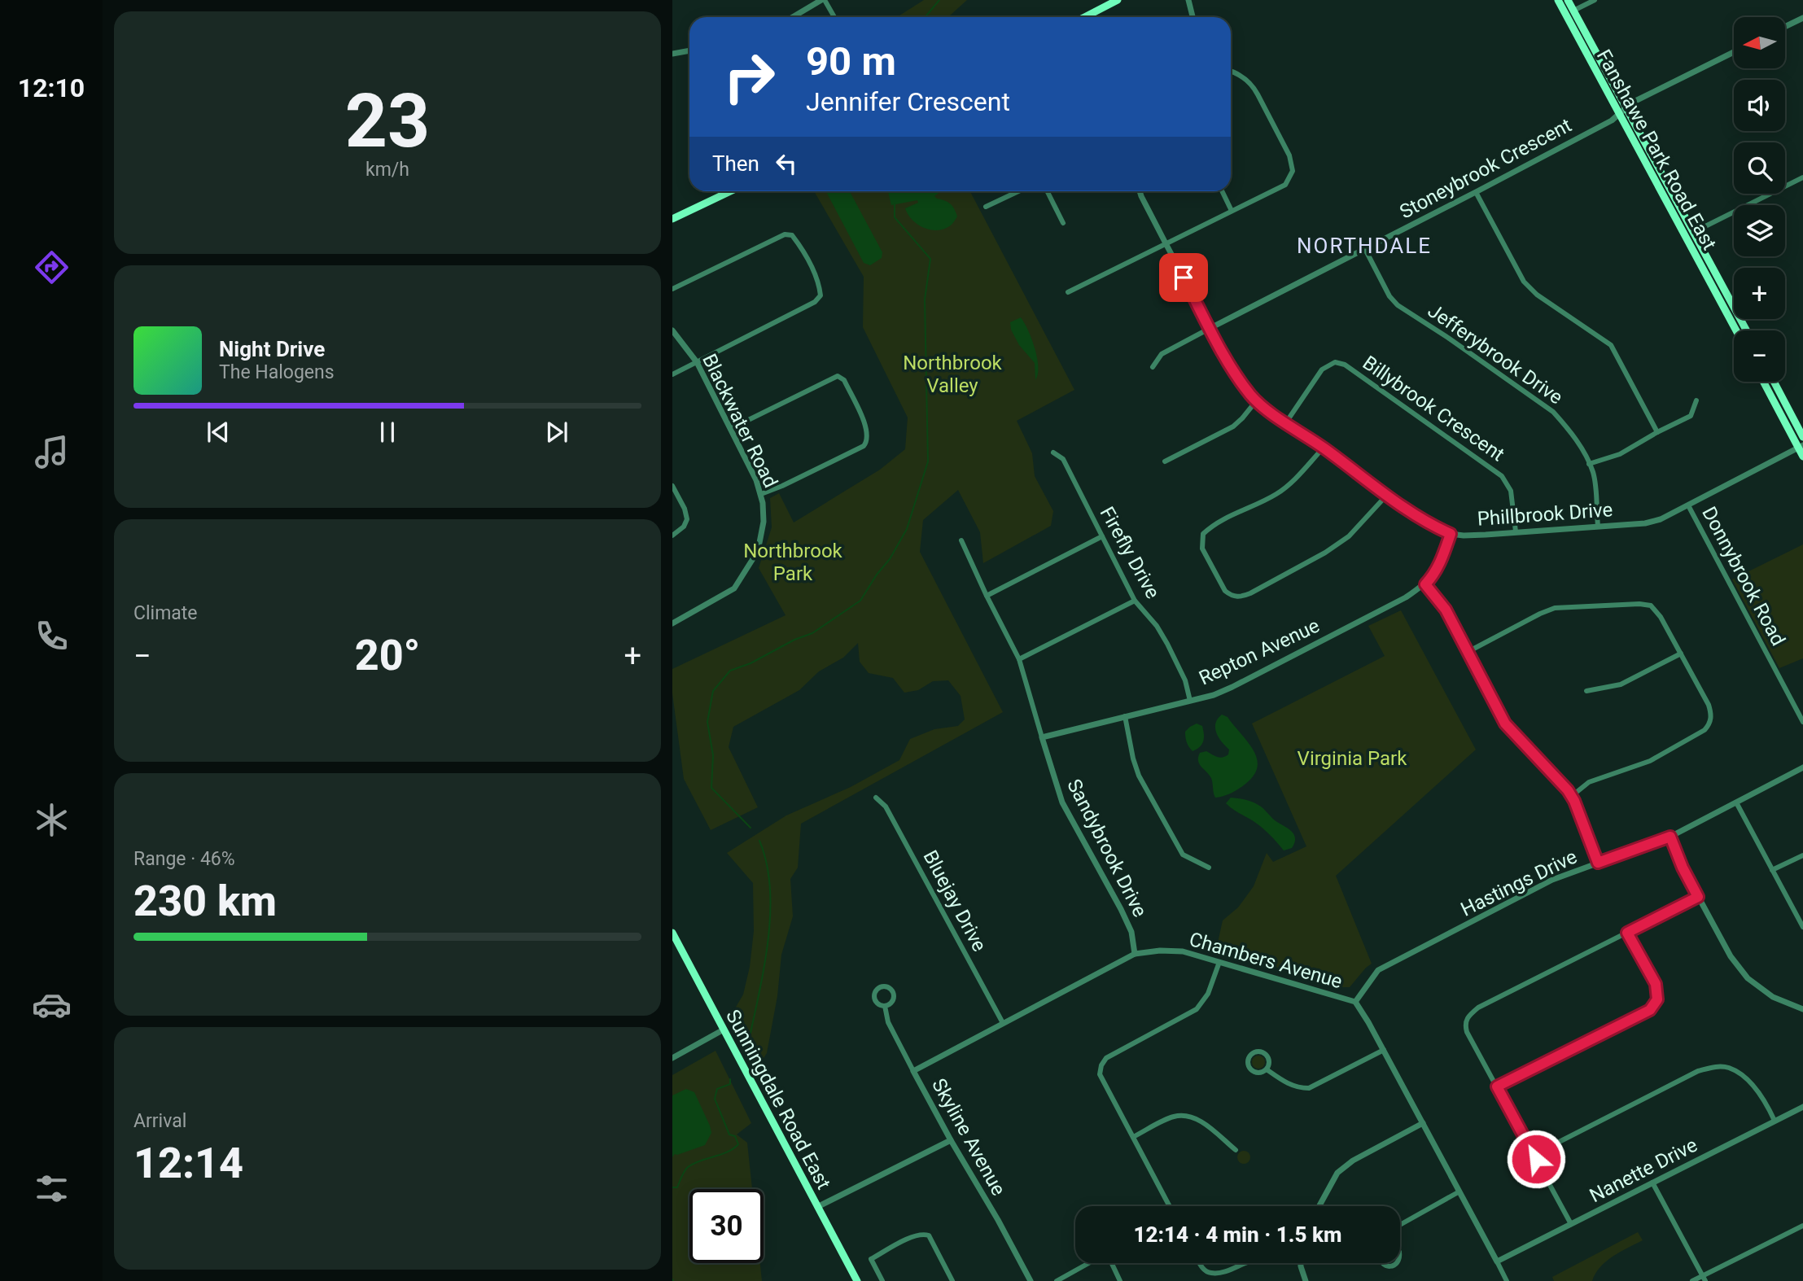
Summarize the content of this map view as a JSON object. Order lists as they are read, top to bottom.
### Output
{
  "streets": {
    "main road": ["Fanshawe Park Road East", "Sunningdale Road East"],
    "street": [
      "Stoneybrook Crescent",
      "Jefferybrook Drive",
      "Billybrook Crescent",
      "Blackwater Road",
      "Phillbrook Drive",
      "Firefly Drive",
      "Donnybrook Road",
      "Repton Avenue",
      "Sandybrook Drive",
      "Hastings Drive",
      "Bluejay Drive",
      "Chambers Avenue",
      "Skyline Avenue",
      "Nanette Drive"
    ]
  },
  "crossings": [
    ["Fanshawe Park Road East", "Stoneybrook Crescent"],
    ["Stoneybrook Crescent", "Jefferybrook Drive"],
    ["Stoneybrook Crescent", "Phillbrook Drive"],
    ["Jefferybrook Drive", "Phillbrook Drive"],
    ["Billybrook Crescent", "Phillbrook Drive"],
    ["Phillbrook Drive", "Donnybrook Road"],
    ["Phillbrook Drive", "Repton Avenue"],
    ["Firefly Drive", "Repton Avenue"],
    ["Repton Avenue", "Sandybrook Drive"],
    ["Sandybrook Drive", "Chambers Avenue"],
    ["Hastings Drive", "Chambers Avenue"],
    ["Bluejay Drive", "Chambers Avenue"],
    ["Chambers Avenue", "Skyline Avenue"],
    ["Chambers Avenue", "Nanette Drive"]
  ],
  "districts": ["NORTHDALE"],
  "parks": ["Northbrook Valley", "Northbrook Park", "Virginia Park"],
  "north": "left",
  "page": {
    "tabs": "12:10",
    "tile": [
      ["23", "km/h"],
      "Climate",
      ["Range · 46%", "230 km"],
      ["Arrival", "12:14"]
    ],
    "map_buttons": ["+", "−"],
    "turn": ["90 m", "Jennifer Crescent"],
    "then": "Then",
    "song": ["Night Drive", "The Halogens"],
    "heat": ["−", "20°", "+"],
    "limit": "30",
    "trip": "12:14 · 4 min · 1.5 km"
  }
}
